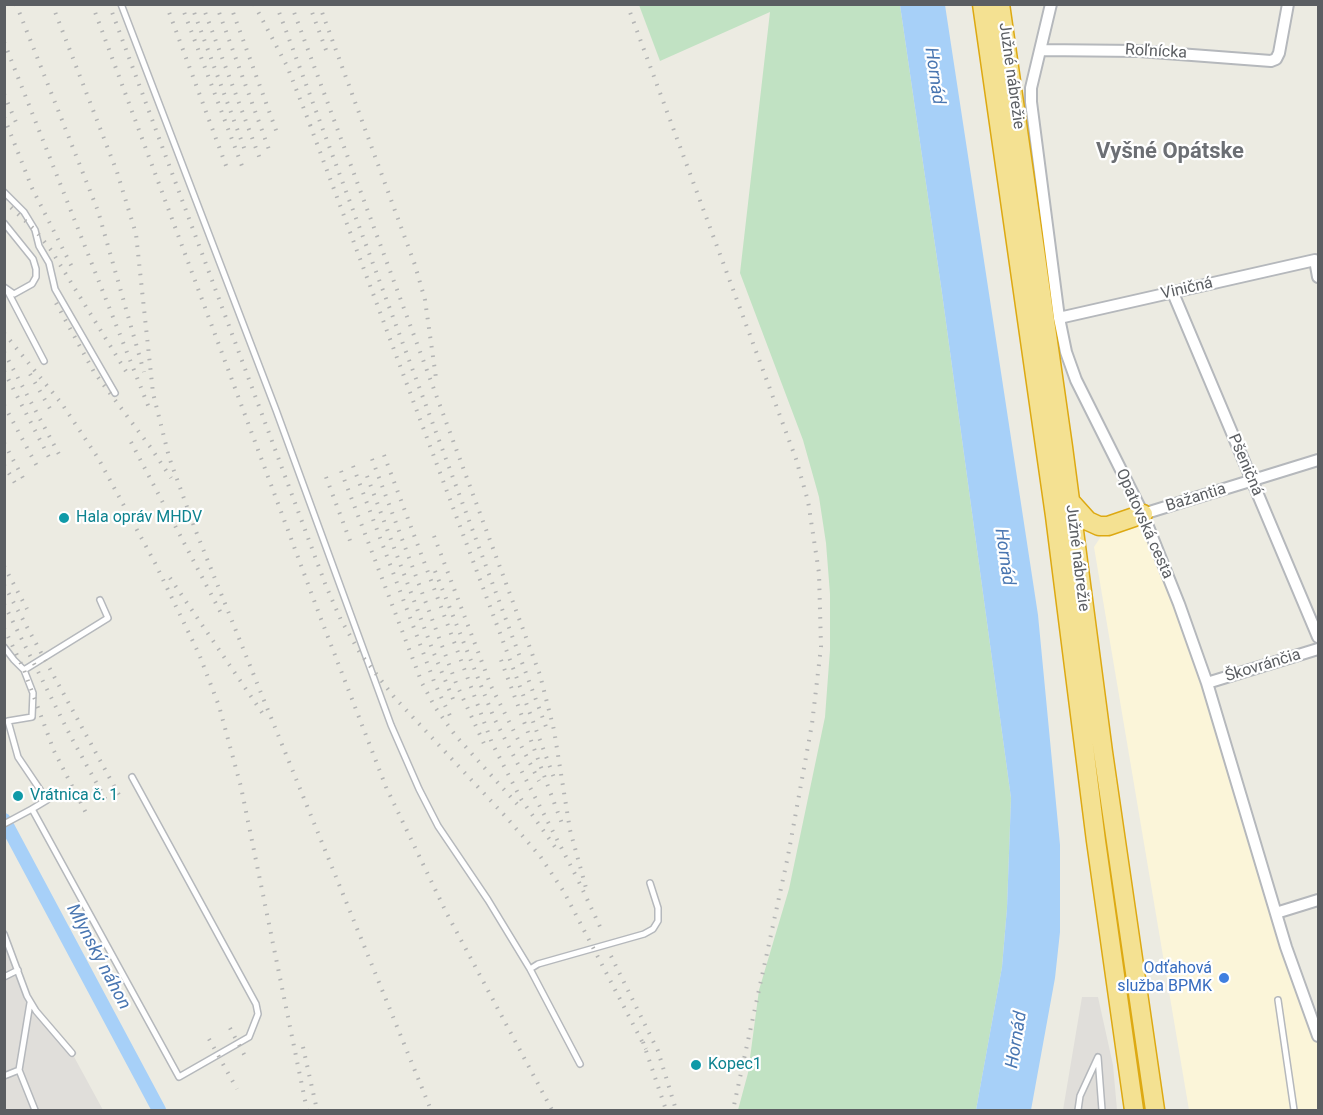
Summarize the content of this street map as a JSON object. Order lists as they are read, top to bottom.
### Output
{
  "streets": {
    "highway": ["Južné nábrežie"],
    "street": [
      "Roľnícka",
      "Viničná",
      "Pšeničná",
      "Bažantia",
      "Opatovská cesta",
      "Škovránčia"
    ]
  },
  "crossings": [
    ["Roľnícka", "Opatovská cesta"],
    ["Viničná", "Pšeničná"],
    ["Viničná", "Opatovská cesta"],
    ["Pšeničná", "Bažantia"],
    ["Bažantia", "Opatovská cesta"],
    ["Opatovská cesta", "Škovránčia"]
  ],
  "districts": ["Vyšné Opátske"],
  "water": ["Hornád", "Mlynský náhon"],
  "places": [
    "Hala opráv MHDV",
    "Vrátnica č. 1",
    "Odťahová služba BPMK",
    "Kopec1"
  ]
}
